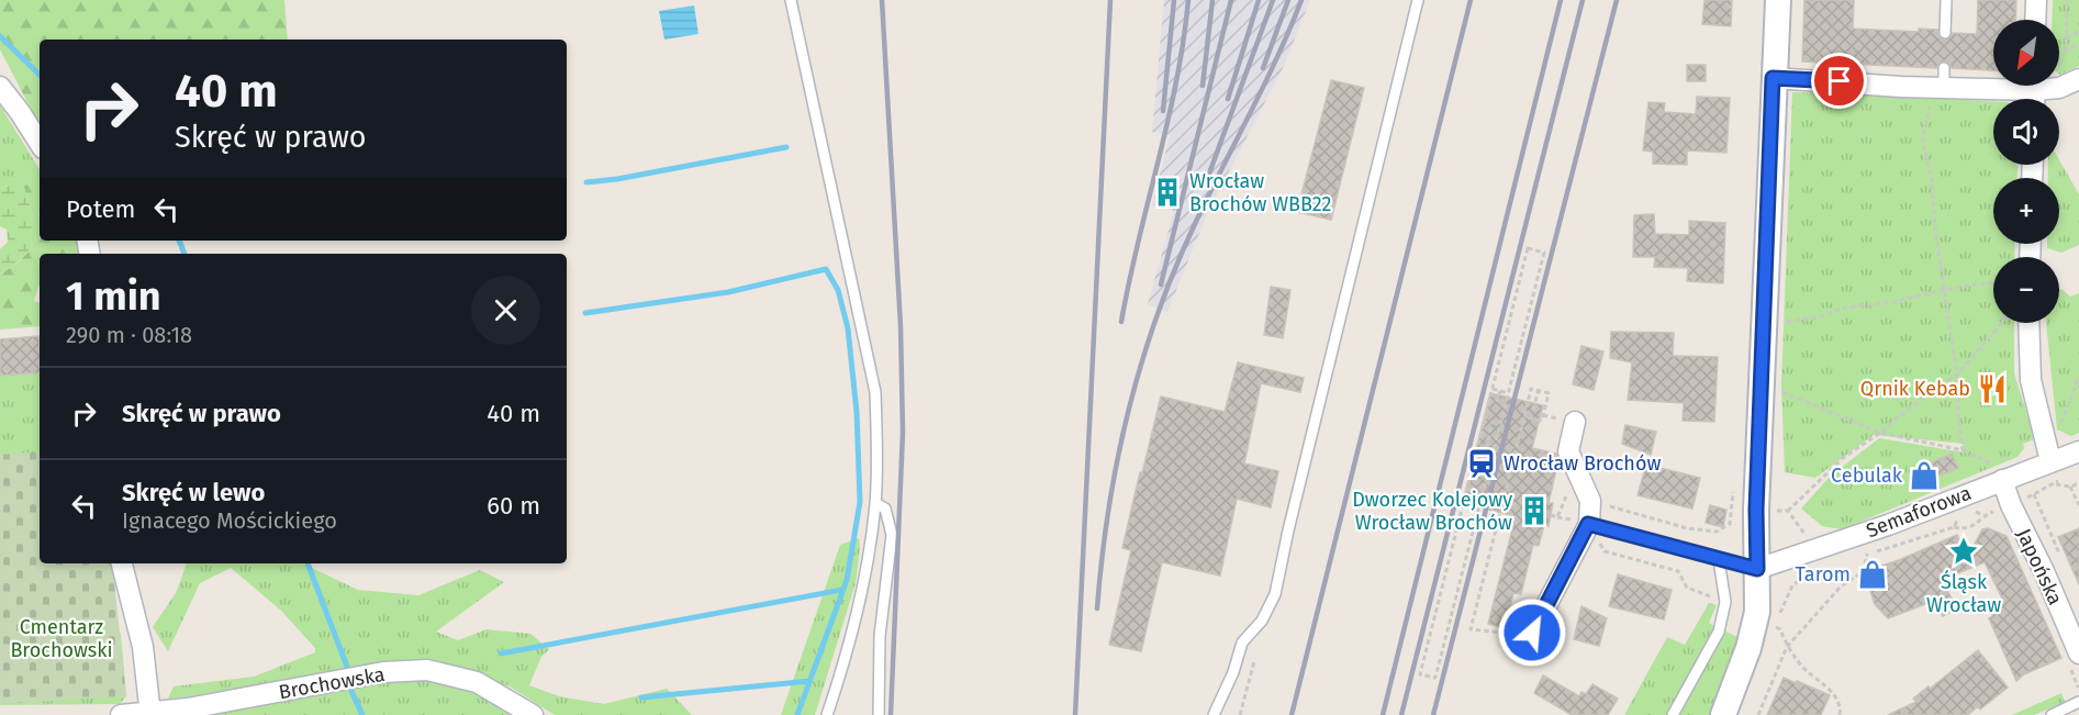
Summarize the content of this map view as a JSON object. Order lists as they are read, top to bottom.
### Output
{
  "streets": {
    "street": ["Semaforowa", "Japońska", "Brochowska"]
  },
  "crossings": [
    ["Semaforowa", "Japońska"]
  ],
  "parks": ["Cmentarz Brochowski"],
  "places": {
    "building": ["Wrocław Brochów WBB22", "Dworzec Kolejowy Wrocław Brochów"],
    "restaurant": ["Qrnik Kebab"],
    "station": ["Wrocław Brochów"],
    "shop": ["Cebulak", "Tarom"],
    "place": ["Śląsk Wrocław"]
  },
  "north": "bottom left",
  "page": {
    "map_buttons": ["+", "−"],
    "turn": ["40 m", "Skręć w prawo"],
    "then": "Potem",
    "heading": ["1 min", "290 m · 08:18"],
    "list": [
      {
        "name": "Skręć w prawo",
        "value": "40 m"
      },
      {
        "name": "Skręć w lewo",
        "note": "Ignacego Mościckiego",
        "value": "60 m"
      }
    ]
  }
}
